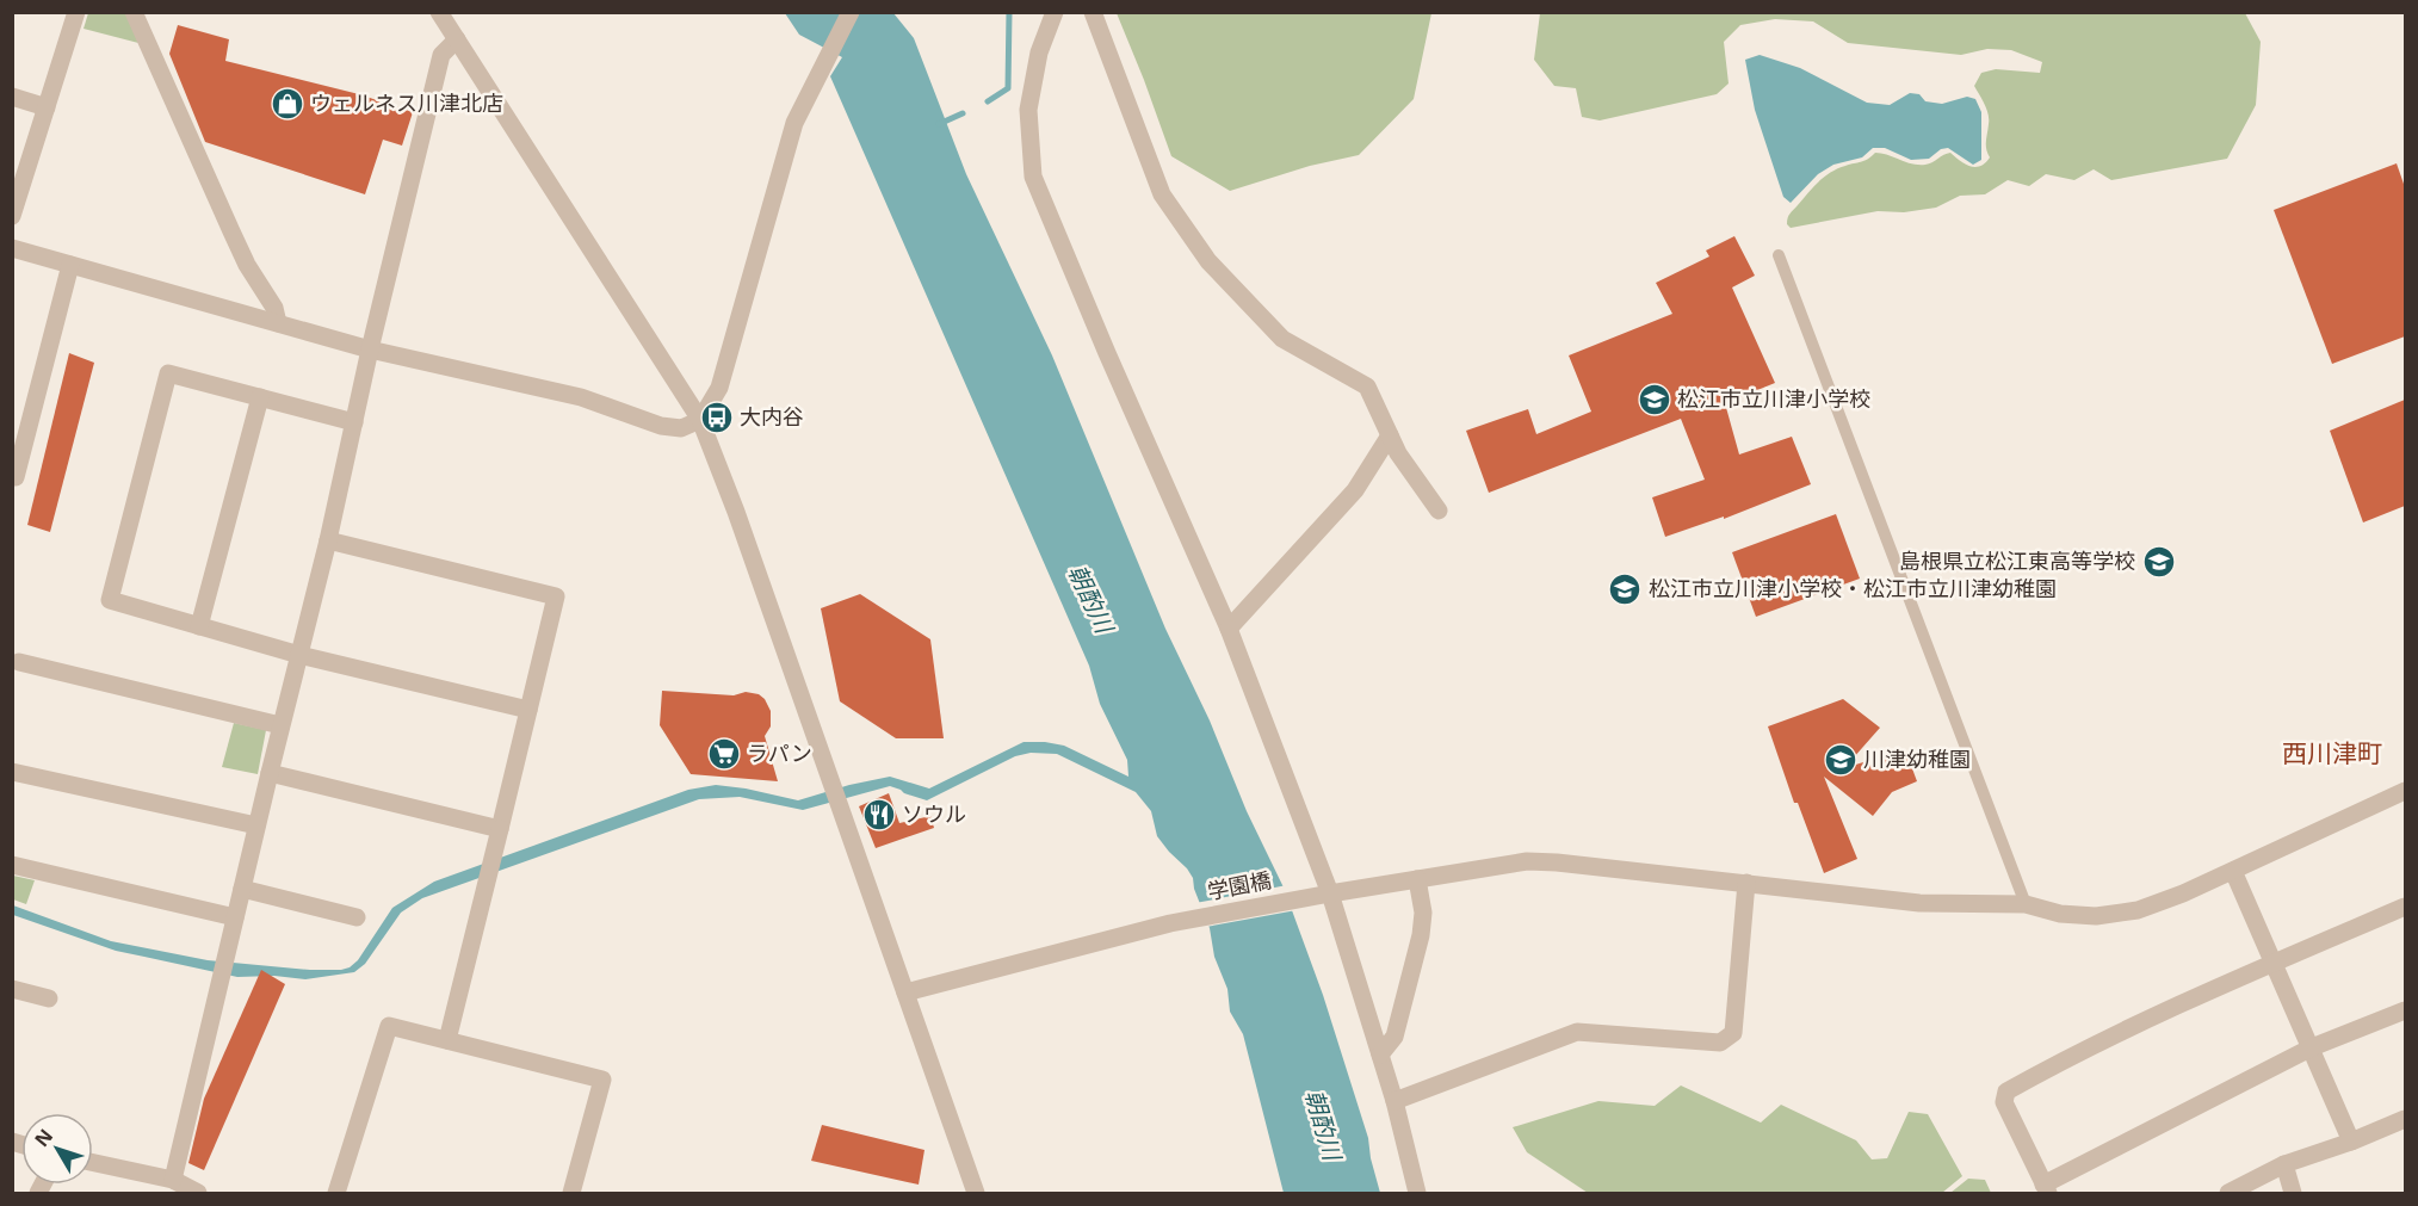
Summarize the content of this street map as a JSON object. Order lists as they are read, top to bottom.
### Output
{
  "streets": {
    "street": ["学園橋"]
  },
  "districts": ["西川津町"],
  "water": ["朝酌川"],
  "places": {
    "shop": ["ウェルネス川津北店"],
    "school or university": [
      "松江市立川津小学校",
      "島根県立松江東高等学校",
      "松江市立川津小学校・松江市立川津幼稚園",
      "川津幼稚園"
    ],
    "bus stop": ["大内谷"],
    "supermarket": ["ラパン"],
    "restaurant": ["ソウル"]
  },
  "north": "top left"
}
